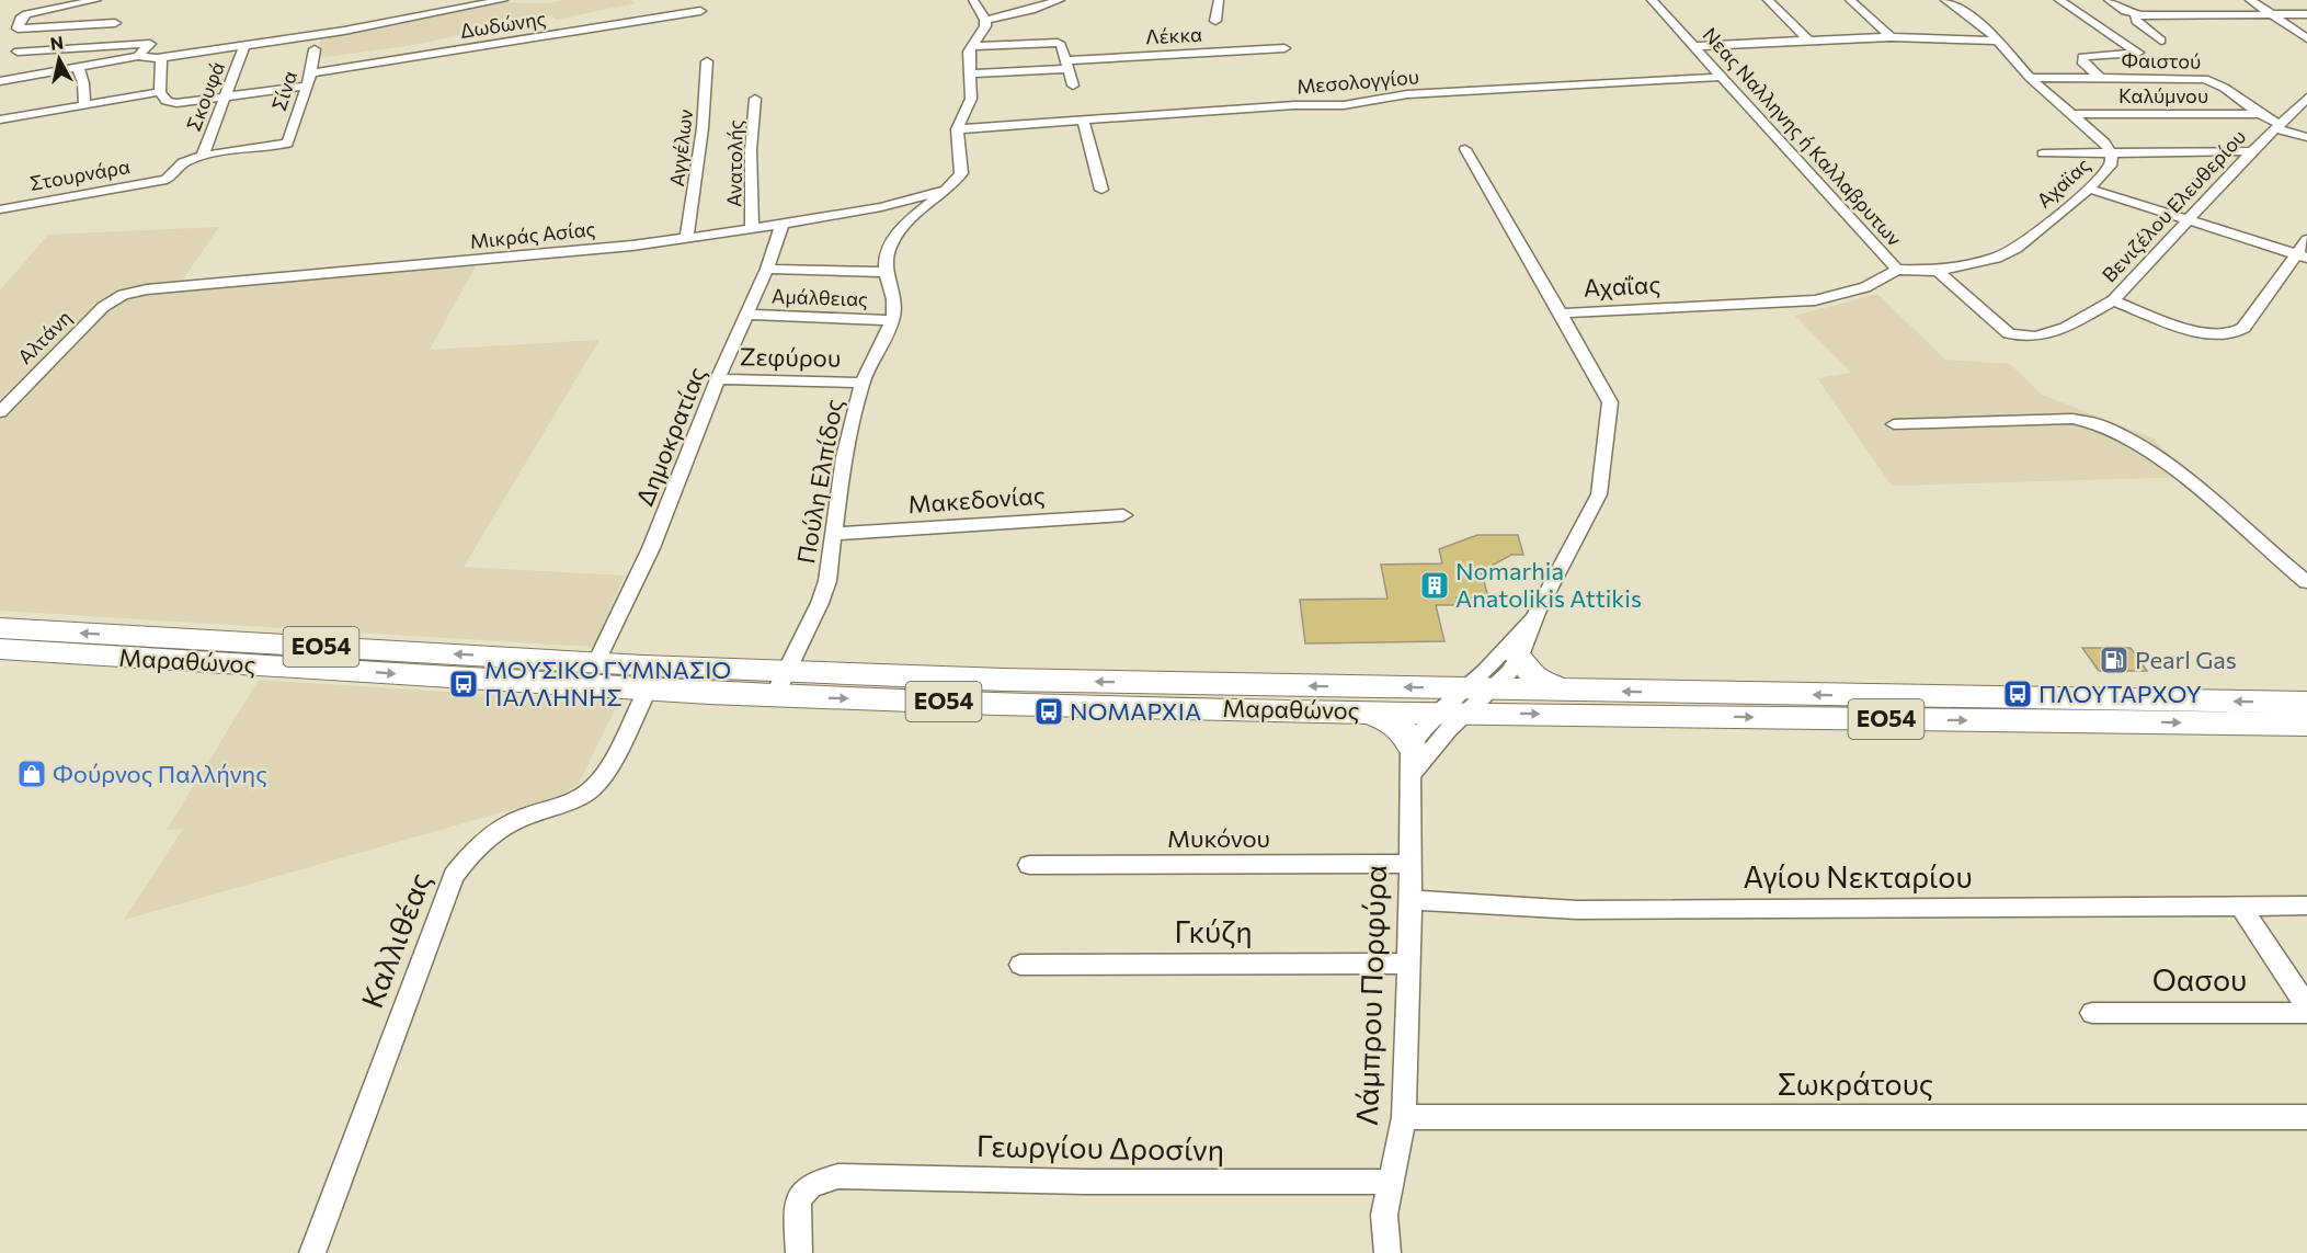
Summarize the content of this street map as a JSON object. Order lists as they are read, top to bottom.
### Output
{
  "streets": {
    "main road": ["ΕΟ54", "Μαραθώνος"],
    "street": [
      "Δωδώνης",
      "Λέκκα",
      "Φαιστού",
      "Μεσολογγίου",
      "Σίνα",
      "Σκουφά",
      "Καλύμνου",
      "Νεας Nαλληνης ή Καλλαβρυτων",
      "Αγγέλων",
      "Ανατολής",
      "Στουρνάρα",
      "Αχαϊας",
      "Βενιζέλου Ελευθερίου",
      "Μικράς Ασίας",
      "Αχαΐας",
      "Αμάλθειας",
      "Αλτάνη",
      "Ζεφύρου",
      "Δημοκρατίας",
      "Πούλη Ελπίδος",
      "Μακεδονίας",
      "Μυκόνου",
      "Αγίου Νεκταρίου",
      "Γκύζη",
      "Καλλιθέας",
      "Οασου",
      "Λάμπρου Πορφύρα",
      "Σωκράτους",
      "Γεωργίου Δροσίνη"
    ]
  },
  "crossings": [
    ["Δωδώνης", "Σίνα"],
    ["Φαιστού", "Καλύμνου"],
    ["Φαιστού", "Αχαϊας"],
    ["Φαιστού", "Βενιζέλου Ελευθερίου"],
    ["Μεσολογγίου", "Νεας Nαλληνης ή Καλλαβρυτων"],
    ["Σίνα", "Σκουφά"],
    ["Σκουφά", "Στουρνάρα"],
    ["Καλύμνου", "Αχαϊας"],
    ["Νεας Nαλληνης ή Καλλαβρυτων", "Αχαϊας"],
    ["Νεας Nαλληνης ή Καλλαβρυτων", "Αχαΐας"],
    ["Αγγέλων", "Μικράς Ασίας"],
    ["Ανατολής", "Μικράς Ασίας"],
    ["Αχαϊας", "Βενιζέλου Ελευθερίου"],
    ["Αχαϊας", "Αχαΐας"],
    ["Μικράς Ασίας", "Αλτάνη"],
    ["Μικράς Ασίας", "Δημοκρατίας"],
    ["Αχαΐας", "Μαραθώνος"],
    ["Αμάλθειας", "Δημοκρατίας"],
    ["Αμάλθειας", "Πούλη Ελπίδος"],
    ["Ζεφύρου", "Δημοκρατίας"],
    ["Ζεφύρου", "Πούλη Ελπίδος"],
    ["Δημοκρατίας", "Μαραθώνος"],
    ["Πούλη Ελπίδος", "Μακεδονίας"],
    ["Πούλη Ελπίδος", "Μαραθώνος"],
    ["Μαραθώνος", "Καλλιθέας"],
    ["Μυκόνου", "Λάμπρου Πορφύρα"],
    ["Αγίου Νεκταρίου", "Λάμπρου Πορφύρα"],
    ["Γκύζη", "Λάμπρου Πορφύρα"],
    ["Λάμπρου Πορφύρα", "Σωκράτους"],
    ["Λάμπρου Πορφύρα", "Γεωργίου Δροσίνη"]
  ],
  "places": {
    "building": ["Nomarhia Anatolikis Attikis"],
    "fuel station": ["Pearl Gas"],
    "bus stop": ["ΜΟΥΣΙΚΟ ΓΥΜΝΑΣΙΟ ΠΑΛΛΗΝΗΣ", "ΠΛΟΥΤΑΡΧΟΥ", "ΝΟΜΑΡΧΙΑ"],
    "shop": ["Φούρνος Παλλήνης"]
  },
  "north": "top"
}
